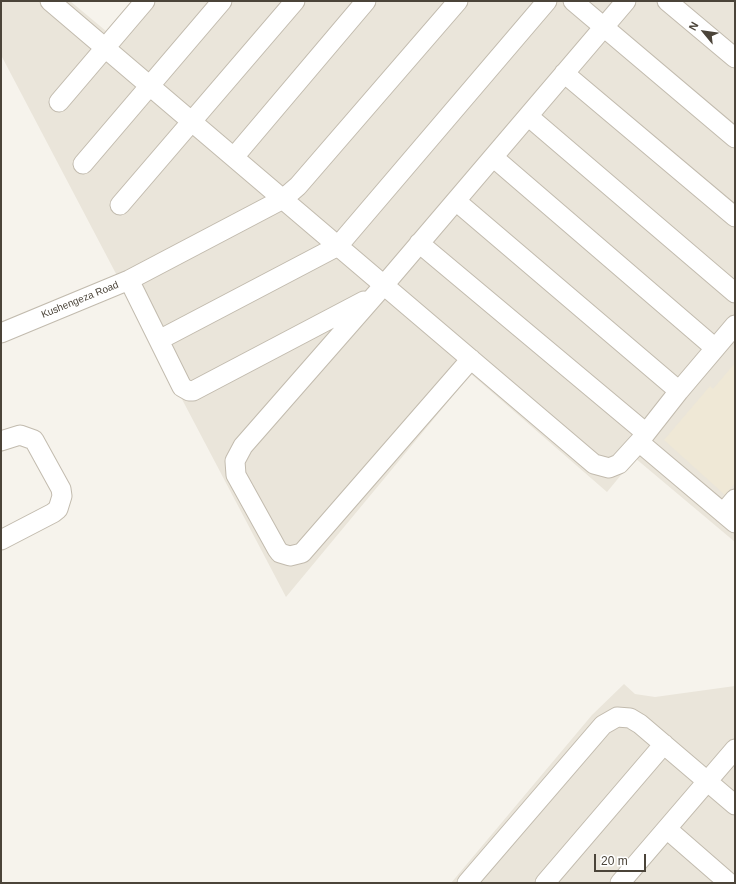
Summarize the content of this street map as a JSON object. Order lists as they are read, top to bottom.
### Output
{
  "streets": {
    "street": ["Kushengeza Road"]
  },
  "scale_bar": "20 m",
  "north": "top left"
}
